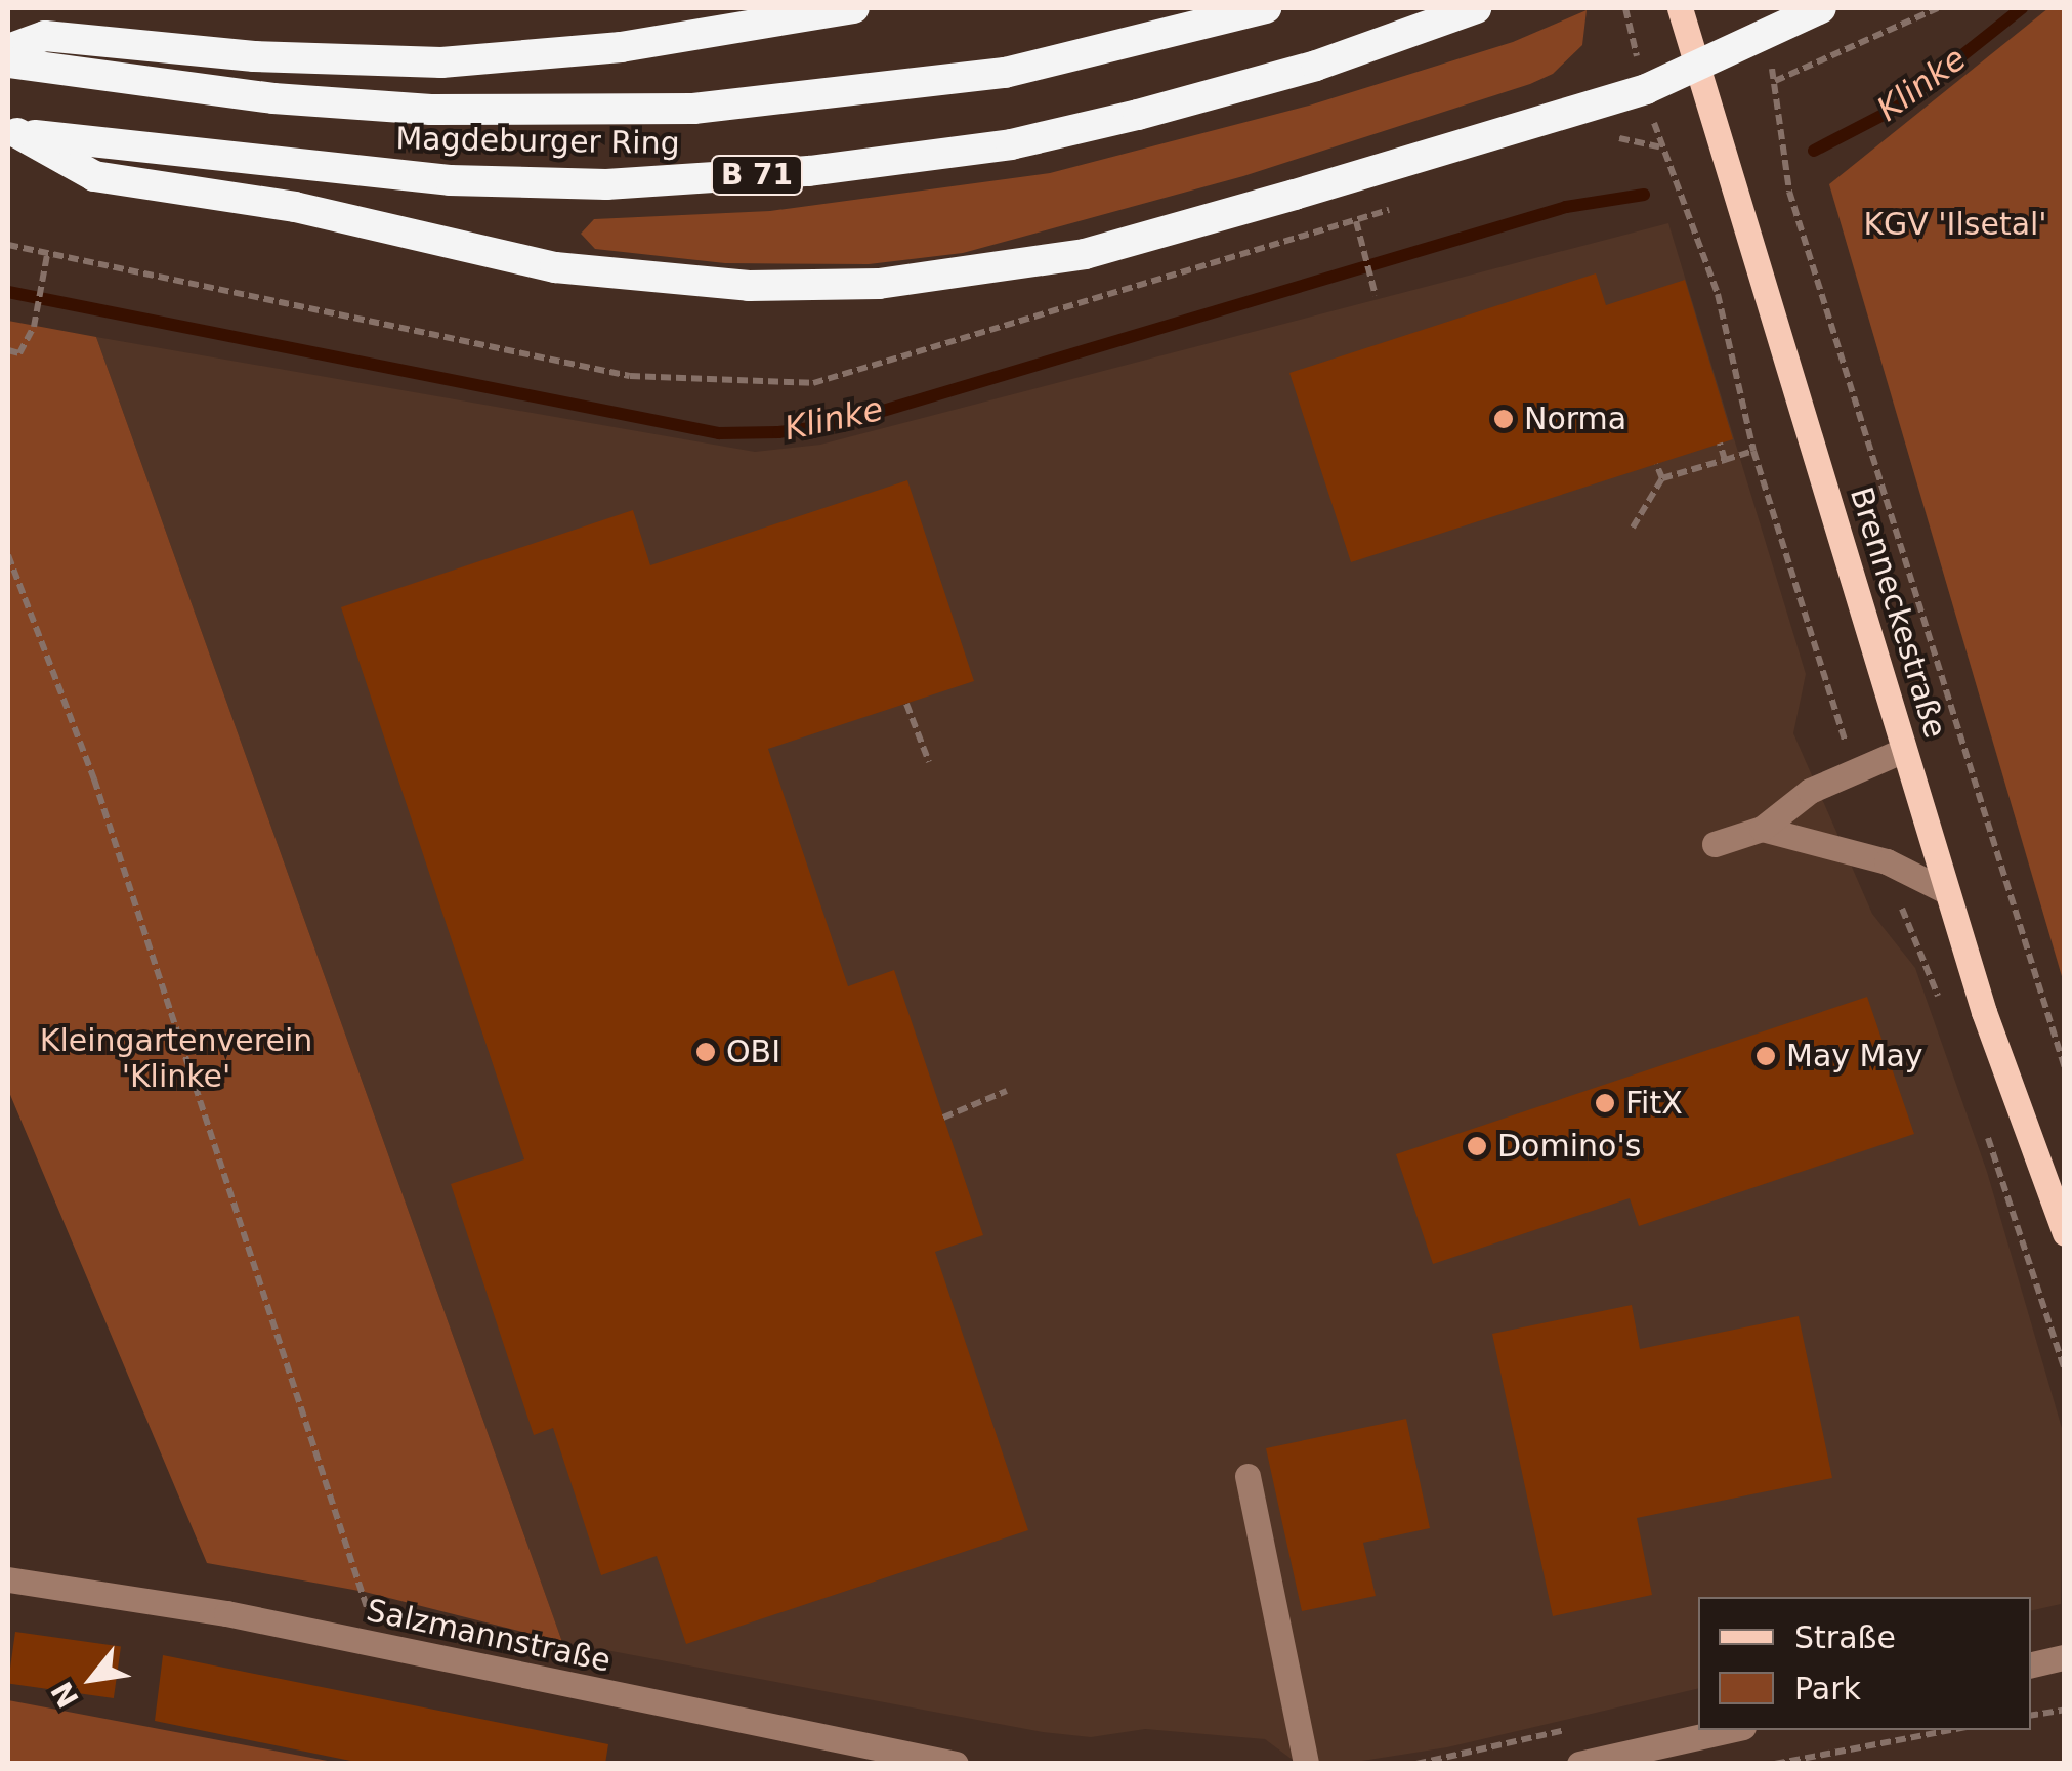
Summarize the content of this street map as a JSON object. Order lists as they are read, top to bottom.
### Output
{
  "streets": {
    "highway": ["Magdeburger Ring", "B 71"],
    "main road": ["Brenneckestraße"],
    "street": ["Salzmannstraße"]
  },
  "water": ["Klinke"],
  "parks": ["KGV 'Ilsetal'", "Kleingartenverein 'Klinke'"],
  "places": [
    "Norma",
    "OBI",
    "May May",
    "FitX",
    "Domino's"
  ],
  "legend": ["Straße", "Park"],
  "north": "bottom left"
}
